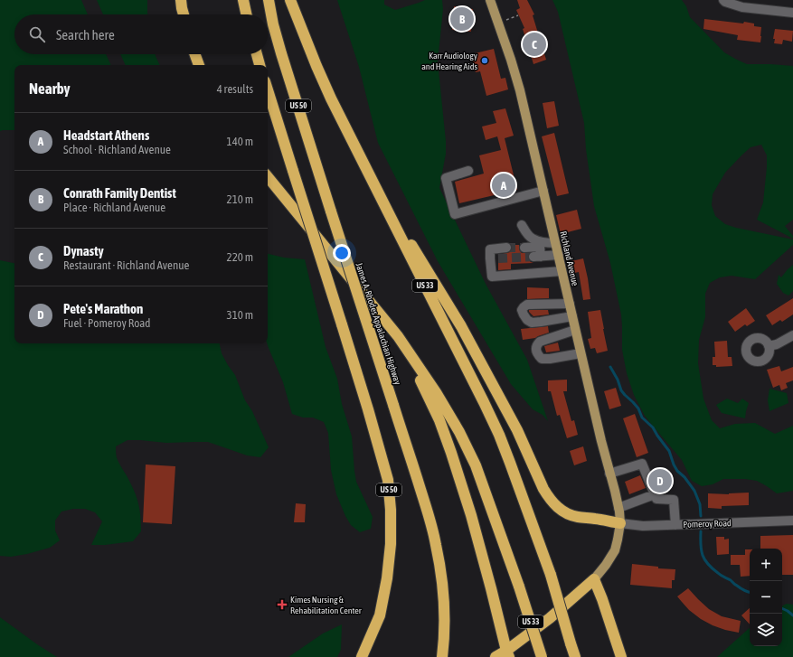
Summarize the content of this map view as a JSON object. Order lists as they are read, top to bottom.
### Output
{
  "streets": {
    "highway": ["US 50", "US 33", "James A. Rhodes Appalachian Highway"],
    "main road": ["Richland Avenue"],
    "street": ["Pomeroy Road"]
  },
  "crossings": [
    ["Richland Avenue", "Pomeroy Road"]
  ],
  "places": {
    "other": ["Karr Audiology and Hearing Aids"],
    "health": ["Kimes Nursing & Rehabilitation Center"]
  },
  "page": {
    "pins": [
      "B",
      "C",
      "A",
      "D"
    ],
    "search": "Search here",
    "heading": ["Nearby", "4 results"],
    "list": [
      {
        "mark": "A",
        "name": "Headstart Athens",
        "note": "School · Richland Avenue",
        "value": "140 m"
      },
      {
        "mark": "B",
        "name": "Conrath Family Dentist",
        "note": "Place · Richland Avenue",
        "value": "210 m"
      },
      {
        "mark": "C",
        "name": "Dynasty",
        "note": "Restaurant · Richland Avenue",
        "value": "220 m"
      },
      {
        "mark": "D",
        "name": "Pete's Marathon",
        "note": "Fuel · Pomeroy Road",
        "value": "310 m"
      }
    ],
    "map_buttons": ["+", "−"]
  }
}
